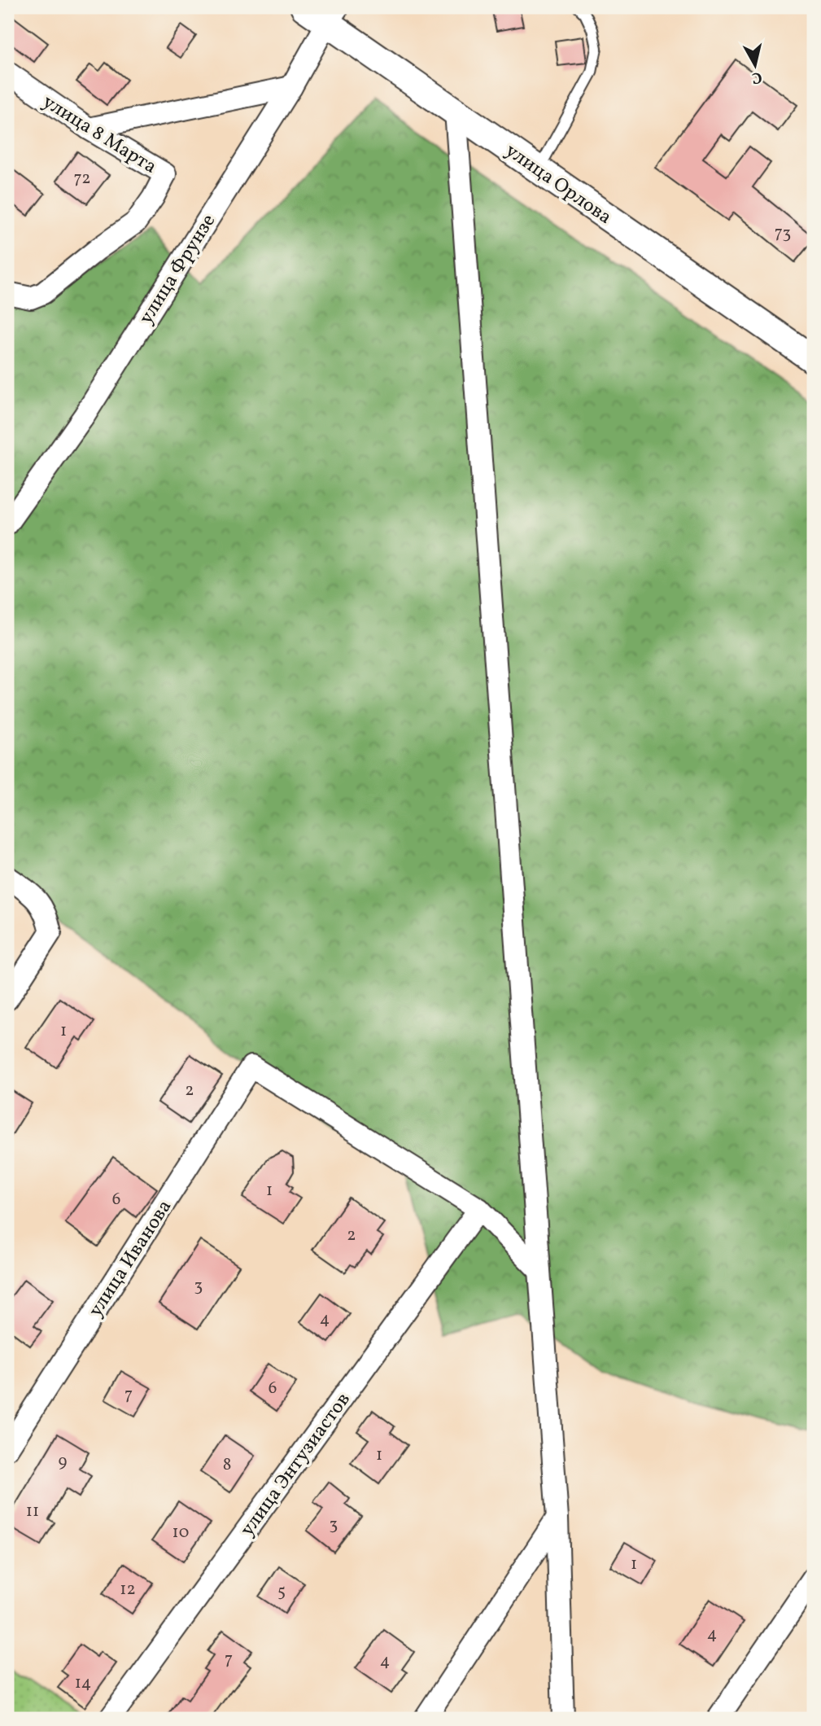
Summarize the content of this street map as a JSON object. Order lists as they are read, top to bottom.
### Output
{
  "streets": {
    "street": [
      "улица 8 Марта",
      "улица Орлова",
      "улица Фрунзе",
      "улица Иванова",
      "улица Энтузиастов"
    ]
  },
  "crossings": [
    ["улица Орлова", "улица Фрунзе"],
    ["улица Иванова", "улица Энтузиастов"]
  ],
  "house_numbers": [
    "72",
    "73",
    "1",
    "2",
    "1",
    "6",
    "2",
    "3",
    "4",
    "6",
    "7",
    "1",
    "9",
    "8",
    "11",
    "3",
    "10",
    "1",
    "12",
    "5",
    "4",
    "7",
    "4",
    "14"
  ],
  "north": "bottom"
}
